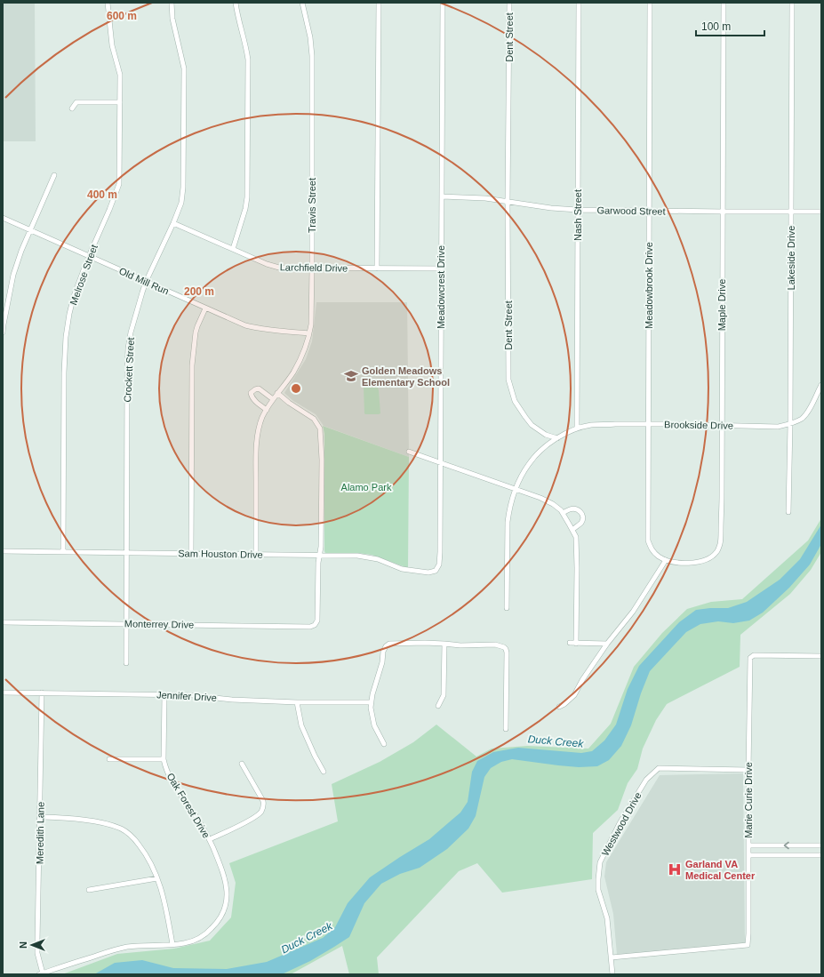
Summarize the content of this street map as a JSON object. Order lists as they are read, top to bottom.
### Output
{
  "streets": {
    "street": [
      "Dent Street",
      "Travis Street",
      "Garwood Street",
      "Nash Street",
      "Lakeside Drive",
      "Larchfield Drive",
      "Melrose Street",
      "Old Mill Run",
      "Meadowbrook Drive",
      "Meadowcrest Drive",
      "Maple Drive",
      "Crockett Street",
      "Brookside Drive",
      "Sam Houston Drive",
      "Monterrey Drive",
      "Jennifer Drive",
      "Marie Curie Drive",
      "Oak Forest Drive",
      "Westwood Drive",
      "Meredith Lane"
    ]
  },
  "crossings": [
    ["Dent Street", "Garwood Street"],
    ["Dent Street", "Brookside Drive"],
    ["Travis Street", "Larchfield Drive"],
    ["Travis Street", "Old Mill Run"],
    ["Travis Street", "Sam Houston Drive"],
    ["Garwood Street", "Nash Street"],
    ["Garwood Street", "Lakeside Drive"],
    ["Garwood Street", "Meadowbrook Drive"],
    ["Garwood Street", "Meadowcrest Drive"],
    ["Garwood Street", "Maple Drive"],
    ["Nash Street", "Brookside Drive"],
    ["Lakeside Drive", "Brookside Drive"],
    ["Larchfield Drive", "Meadowcrest Drive"],
    ["Larchfield Drive", "Crockett Street"],
    ["Melrose Street", "Old Mill Run"],
    ["Melrose Street", "Sam Houston Drive"],
    ["Old Mill Run", "Crockett Street"],
    ["Meadowbrook Drive", "Maple Drive"],
    ["Meadowbrook Drive", "Brookside Drive"],
    ["Meadowcrest Drive", "Sam Houston Drive"],
    ["Maple Drive", "Brookside Drive"],
    ["Crockett Street", "Sam Houston Drive"],
    ["Crockett Street", "Monterrey Drive"],
    ["Sam Houston Drive", "Monterrey Drive"],
    ["Jennifer Drive", "Oak Forest Drive"],
    ["Jennifer Drive", "Meredith Lane"],
    ["Marie Curie Drive", "Westwood Drive"],
    ["Oak Forest Drive", "Meredith Lane"]
  ],
  "water": ["Duck Creek"],
  "parks": ["Alamo Park"],
  "places": {
    "school or university": ["Golden Meadows Elementary School"],
    "hospital": ["Garland VA Medical Center"]
  },
  "scale_bar": "100 m",
  "north": "left",
  "rings": ["600 m", "400 m", "200 m"]
}
